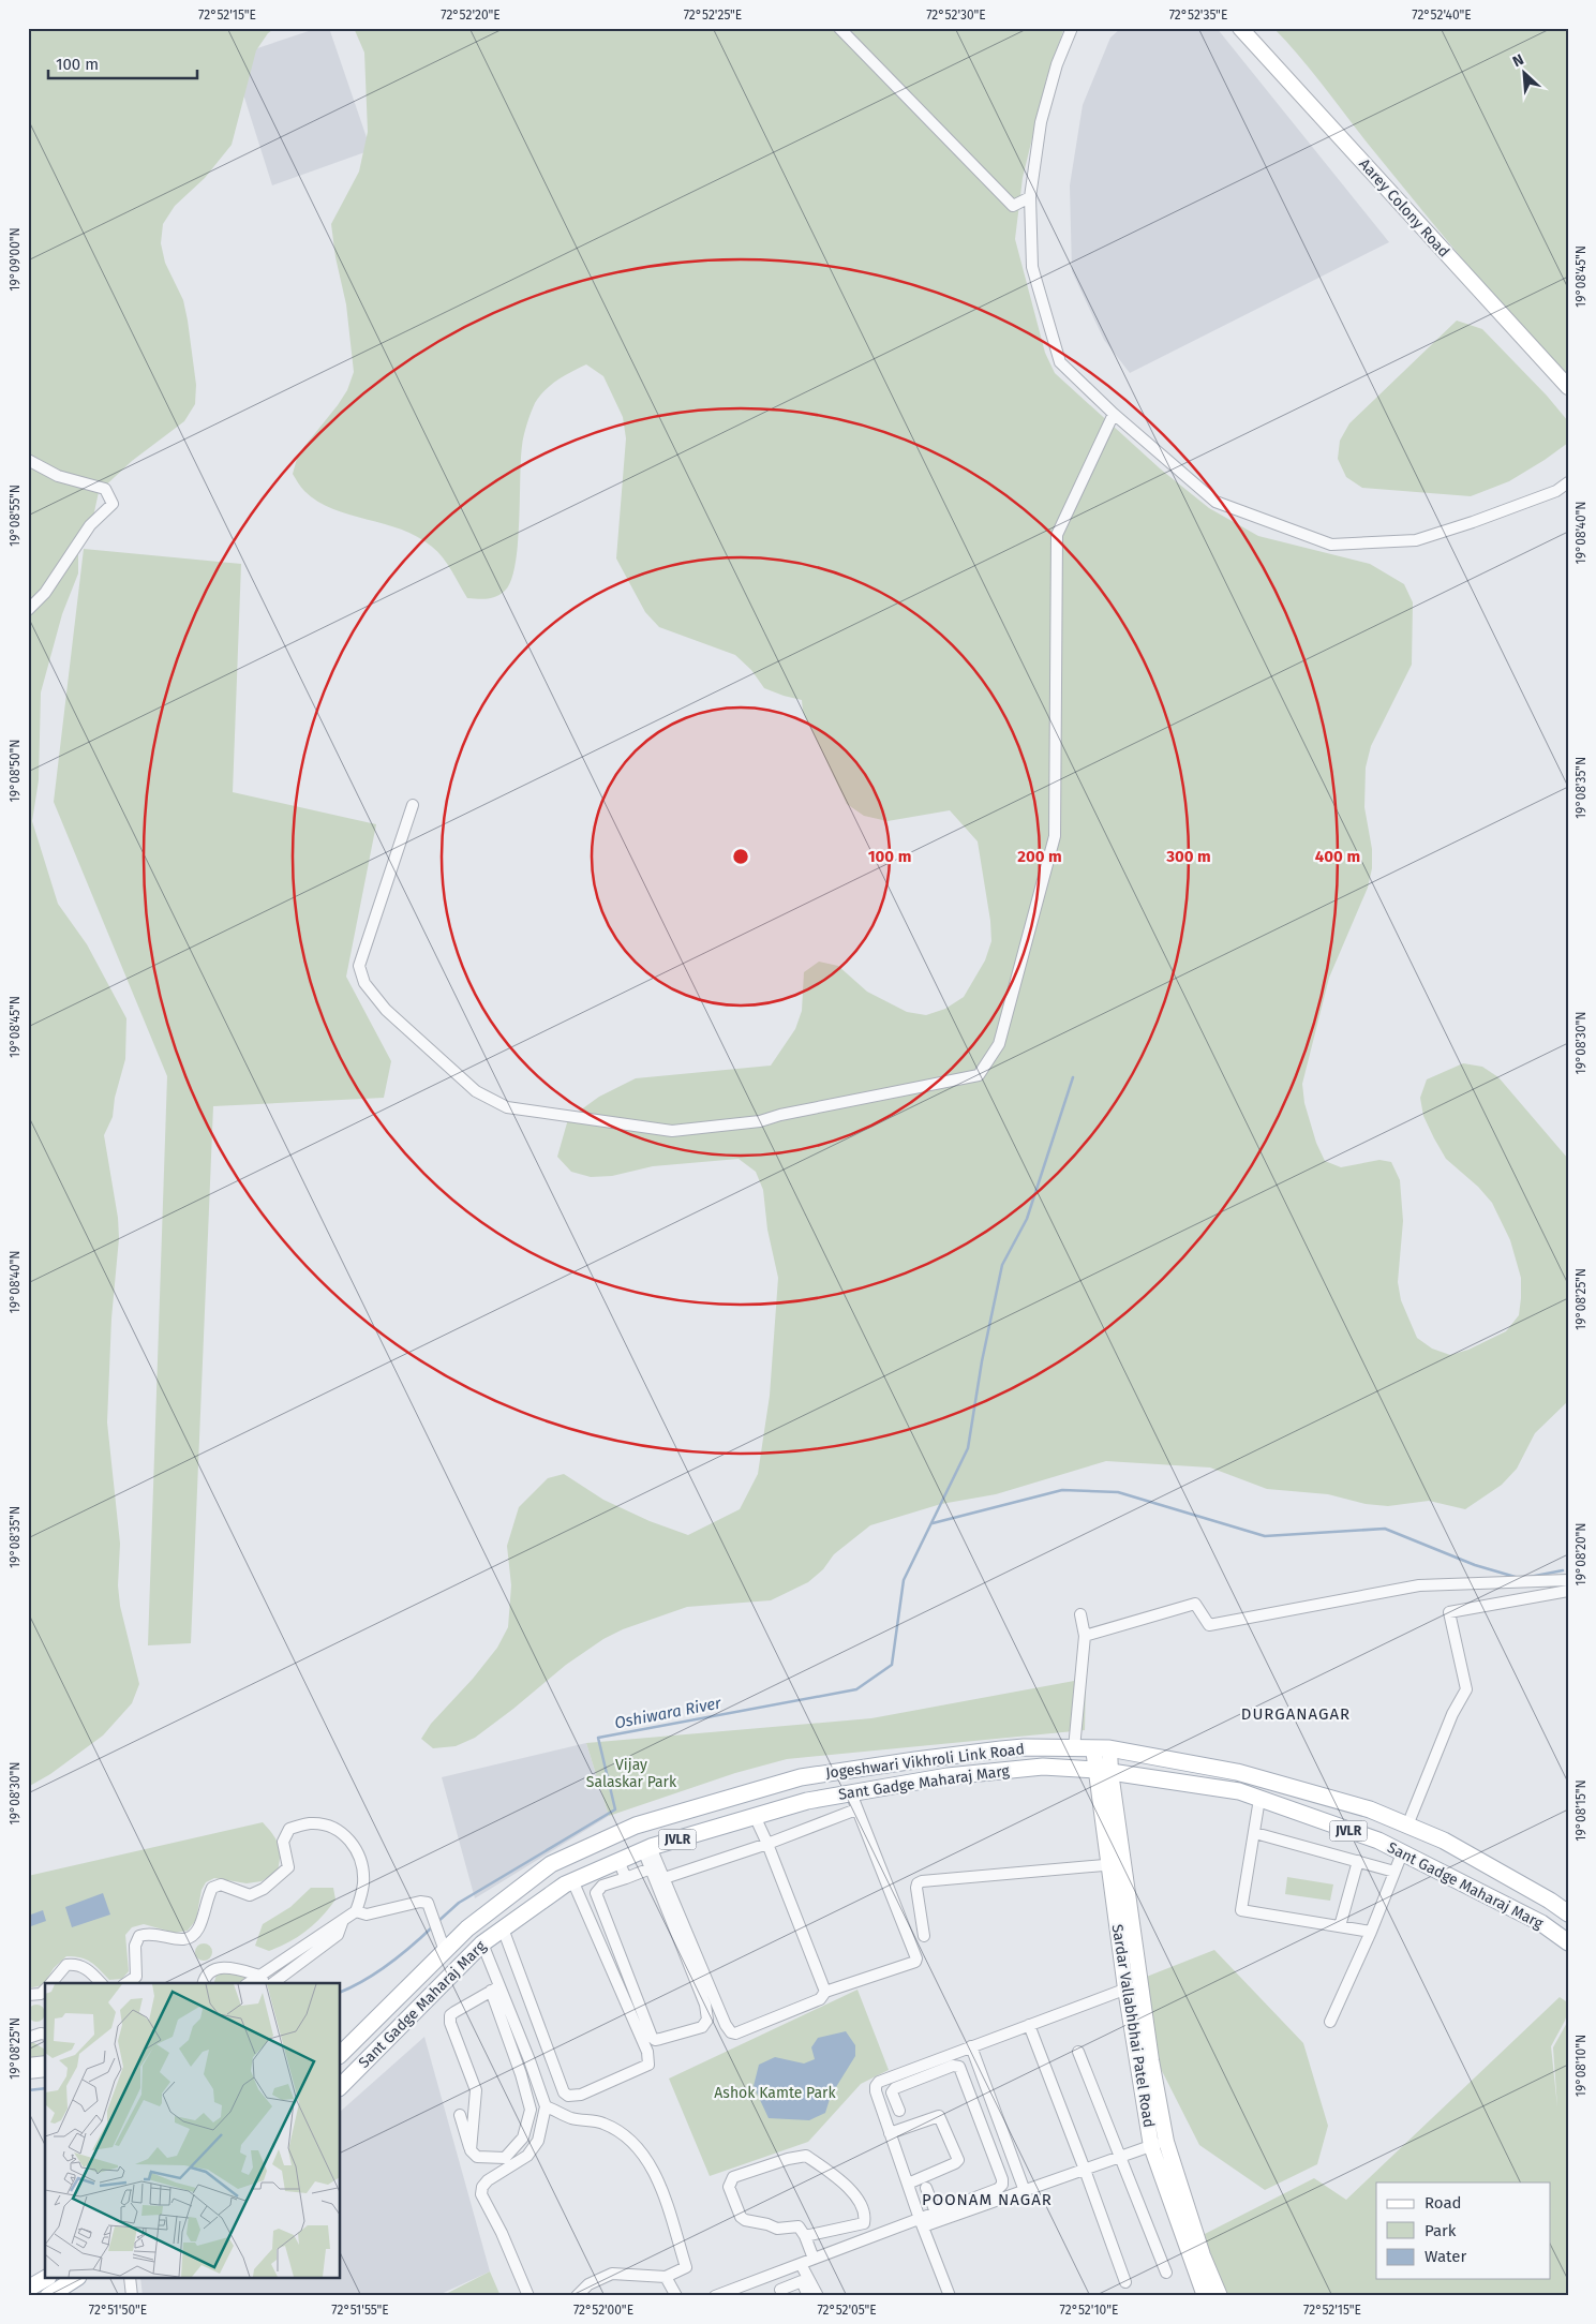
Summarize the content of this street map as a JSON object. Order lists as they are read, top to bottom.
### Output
{
  "streets": {
    "main road": [
      "Aarey Colony Road",
      "Jogeshwari Vikhroli Link Road",
      "Sant Gadge Maharaj Marg",
      "JVLR",
      "Sardar Vallabhbhai Patel Road"
    ]
  },
  "crossings": [
    ["Jogeshwari Vikhroli Link Road", "Sardar Vallabhbhai Patel Road"],
    ["Sant Gadge Maharaj Marg", "Sardar Vallabhbhai Patel Road"]
  ],
  "districts": ["DURGANAGAR", "POONAM NAGAR"],
  "water": ["Oshiwara River"],
  "parks": ["Vijay Salaskar Park", "Ashok Kamte Park"],
  "legend": ["Road", "Park", "Water"],
  "scale_bar": "100 m",
  "north": "top left",
  "coordinates": [
    "72°52'15\"E",
    "72°52'20\"E",
    "72°52'25\"E",
    "72°52'30\"E",
    "72°52'35\"E",
    "72°52'40\"E",
    "19°09'00\"N",
    "19°08'45\"N",
    "19°08'55\"N",
    "19°08'40\"N",
    "19°08'50\"N",
    "19°08'35\"N",
    "19°08'30\"N",
    "19°08'25\"N",
    "19°08'20\"N",
    "19°08'15\"N",
    "19°08'10\"N",
    "72°51'50\"E",
    "72°51'55\"E",
    "72°52'00\"E",
    "72°52'05\"E",
    "72°52'10\"E"
  ],
  "rings": [
    "100 m",
    "200 m",
    "300 m",
    "400 m"
  ]
}
